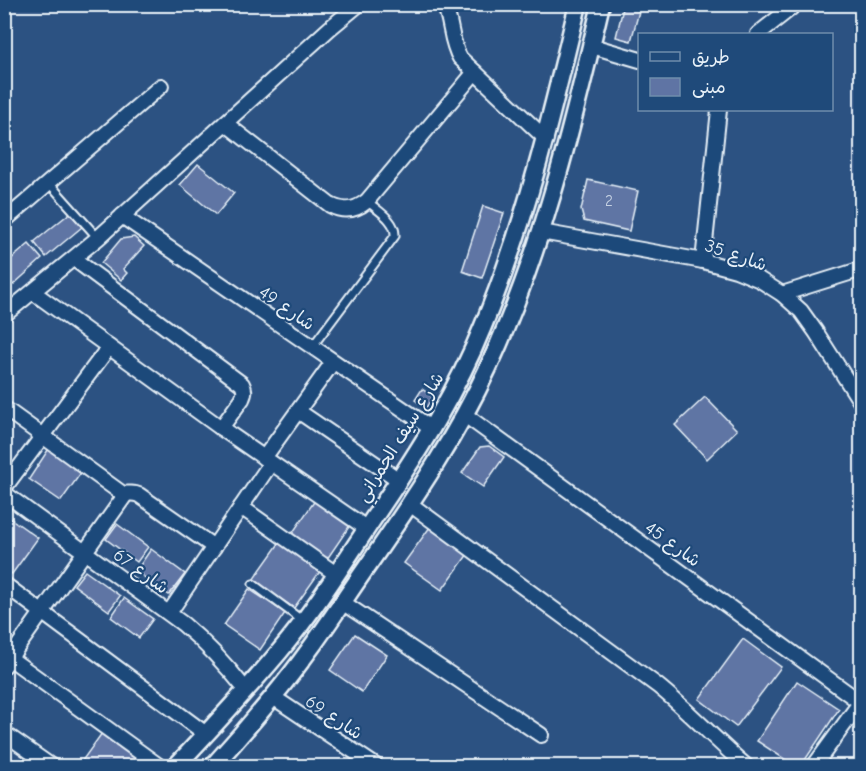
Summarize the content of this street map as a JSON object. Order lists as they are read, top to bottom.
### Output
{
  "streets": {
    "street": [
      "شارع 35",
      "شارع 49",
      "شارع سيف الحمراني",
      "شارع 45",
      "شارع 67",
      "شارع 69"
    ]
  },
  "crossings": [
    ["شارع 49", "شارع سيف الحمراني"],
    ["شارع سيف الحمراني", "شارع 67"]
  ],
  "house_numbers": ["2"],
  "legend": ["طريق", "مبنى"]
}
